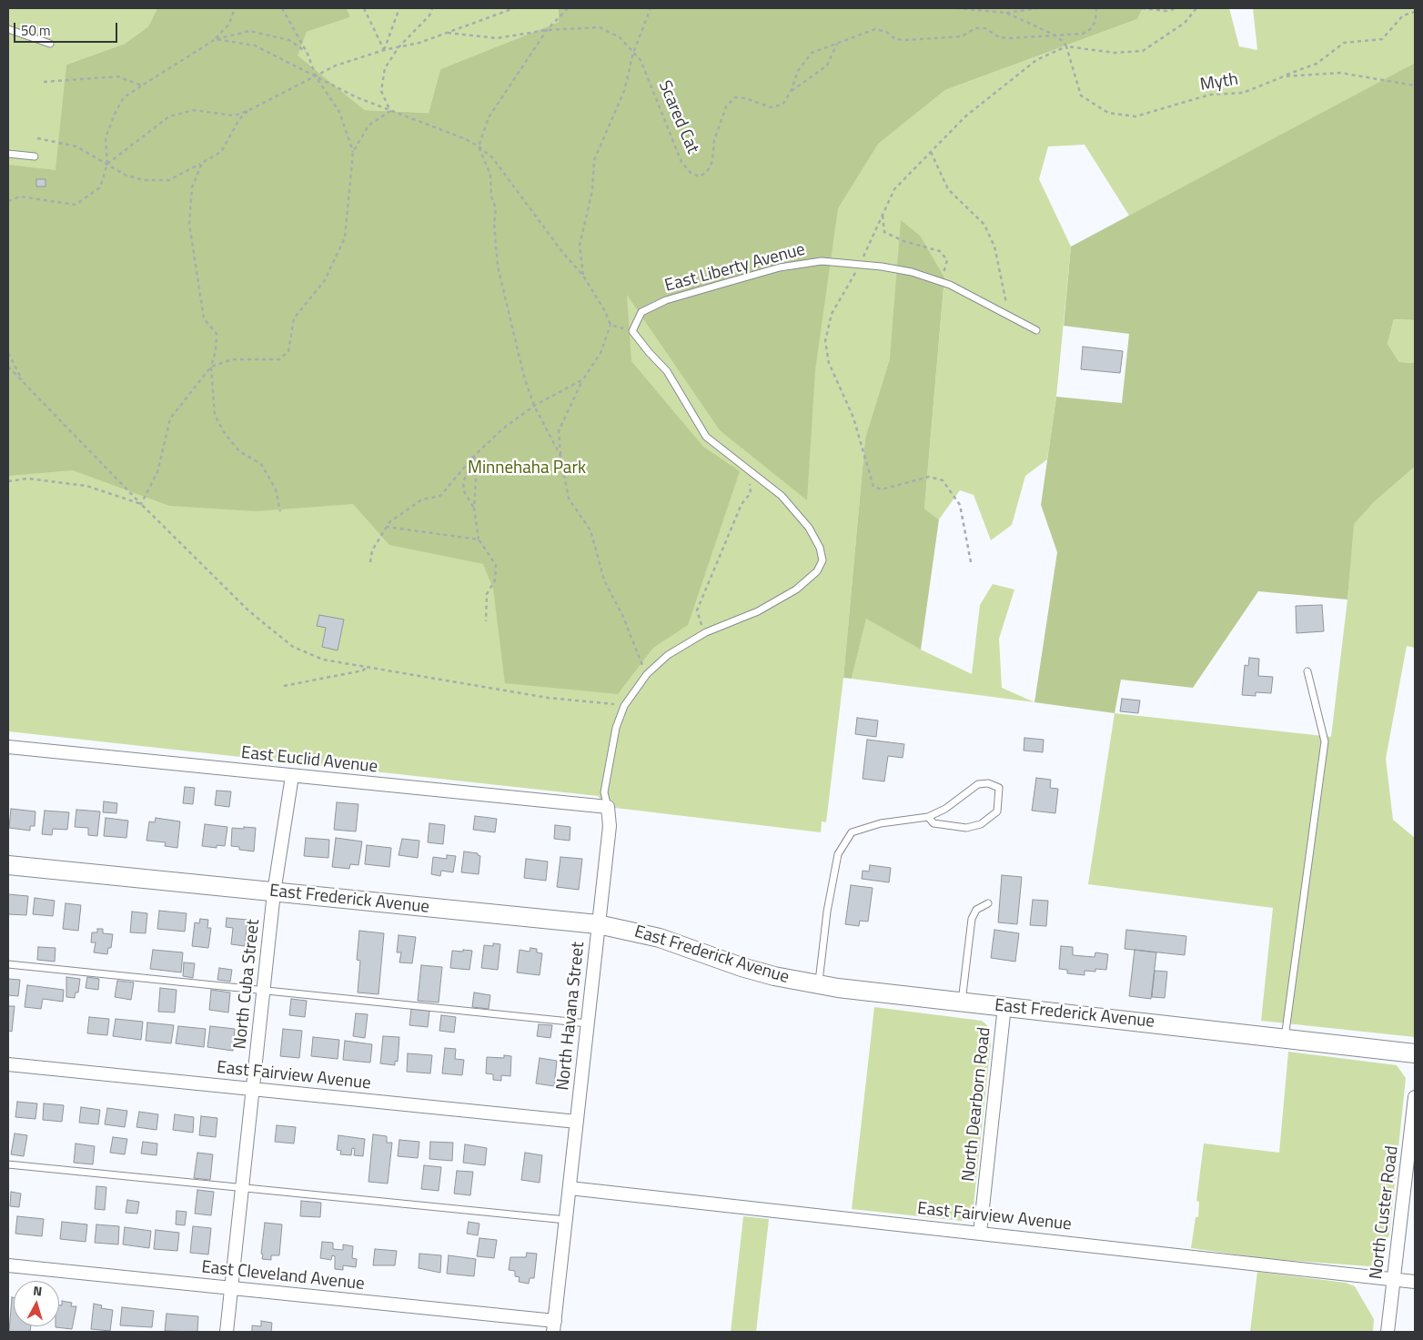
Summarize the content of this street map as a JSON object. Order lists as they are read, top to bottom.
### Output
{
  "streets": {
    "main road": ["East Frederick Avenue"],
    "street": [
      "East Euclid Avenue",
      "North Cuba Street",
      "North Havana Street",
      "East Fairview Avenue",
      "North Dearborn Road",
      "North Custer Road",
      "East Cleveland Avenue"
    ],
    "lane": ["East Liberty Avenue"],
    "path": ["Myth", "Scared Cat"]
  },
  "crossings": [
    ["East Liberty Avenue", "North Havana Street"],
    ["East Euclid Avenue", "North Cuba Street"],
    ["East Euclid Avenue", "North Havana Street"],
    ["East Frederick Avenue", "North Cuba Street"],
    ["East Frederick Avenue", "North Havana Street"],
    ["East Frederick Avenue", "North Dearborn Road"],
    ["North Cuba Street", "East Fairview Avenue"],
    ["North Cuba Street", "East Cleveland Avenue"],
    ["North Havana Street", "East Fairview Avenue"],
    ["North Havana Street", "East Cleveland Avenue"],
    ["East Fairview Avenue", "North Dearborn Road"],
    ["East Fairview Avenue", "North Custer Road"]
  ],
  "parks": ["Minnehaha Park"],
  "scale_bar": "50 m",
  "north": "top"
}
